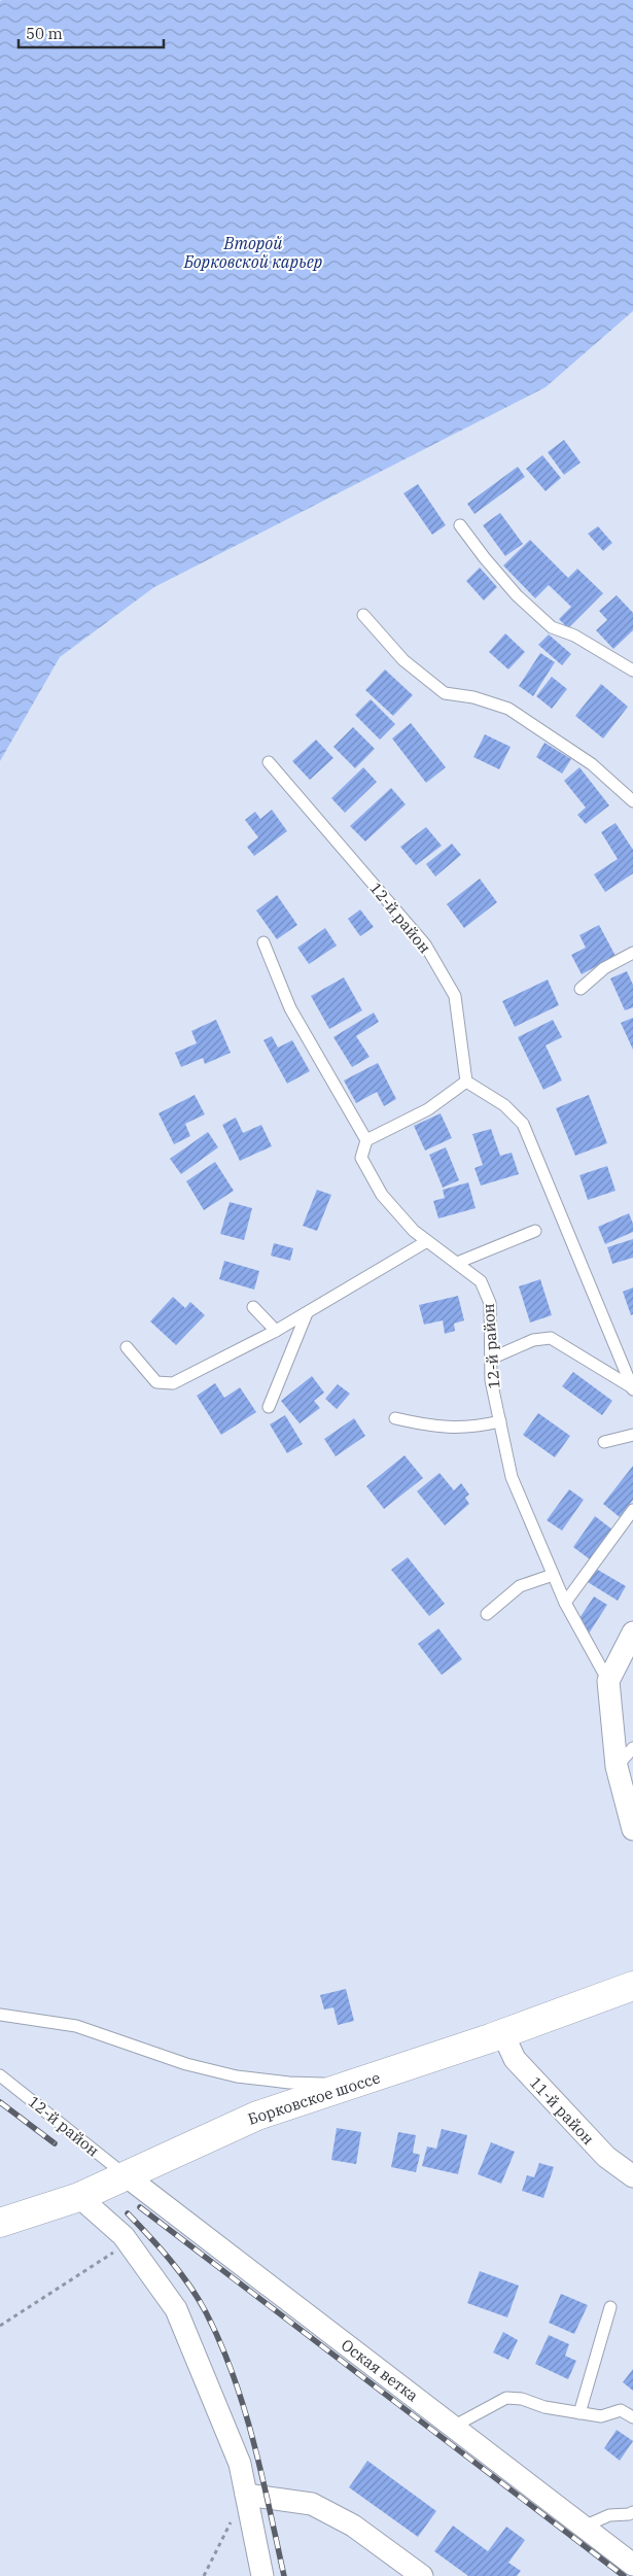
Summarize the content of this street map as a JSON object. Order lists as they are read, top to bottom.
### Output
{
  "streets": {
    "street": ["Борковское шоссе", "11-й район", "Оская ветка"],
    "lane": ["12-й район"]
  },
  "crossings": [
    ["12-й район", "Борковское шоссе"],
    ["12-й район", "Оская ветка"],
    ["Борковское шоссе", "11-й район"],
    ["Борковское шоссе", "Оская ветка"]
  ],
  "water": ["Второй Борковской карьер"],
  "scale_bar": "50 m"
}
